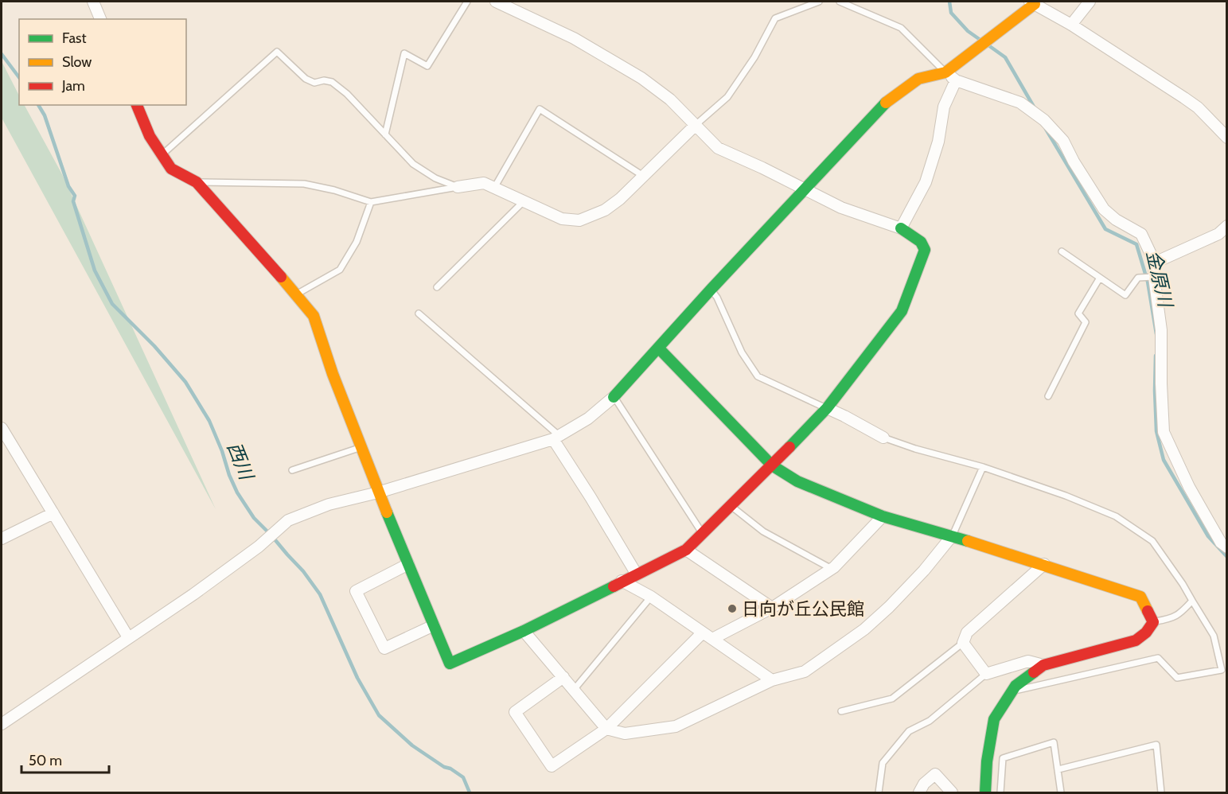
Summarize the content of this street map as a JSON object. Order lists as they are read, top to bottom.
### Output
{
  "water": ["金原川", "西川"],
  "places": ["日向が丘公民館"],
  "legend": ["Fast", "Slow", "Jam"],
  "scale_bar": "50 m"
}
